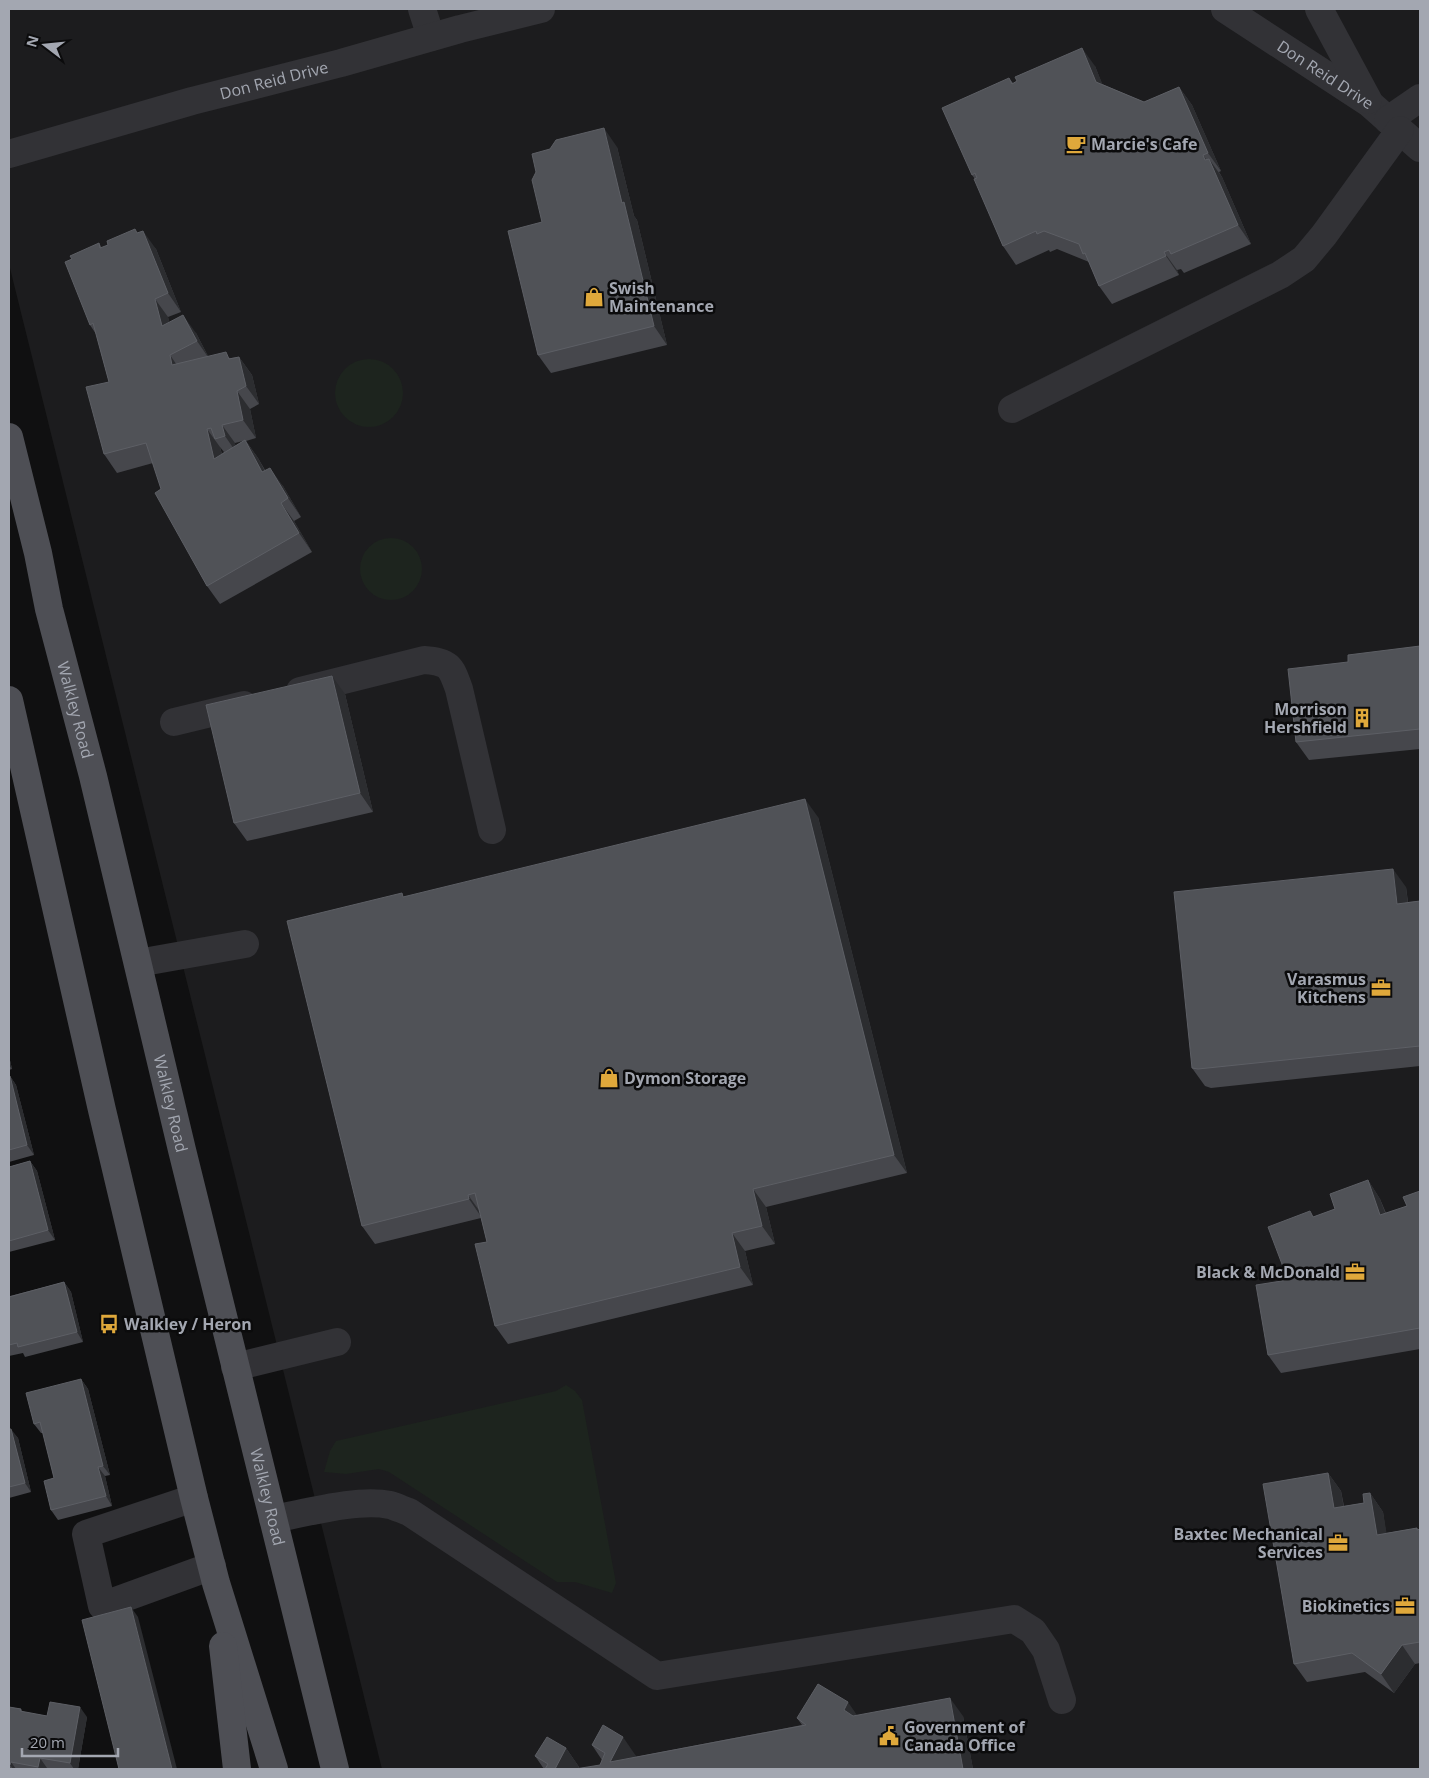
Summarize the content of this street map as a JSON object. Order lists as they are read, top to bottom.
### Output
{
  "streets": {
    "main road": ["Walkley Road"],
    "street": ["Don Reid Drive"]
  },
  "places": {
    "cafe": ["Marcie's Cafe"],
    "shop": ["Swish Maintenance", "Dymon Storage"],
    "building": ["Morrison Hershfield"],
    "office": [
      "Varasmus Kitchens",
      "Black & McDonald",
      "Baxtec Mechanical Services",
      "Biokinetics"
    ],
    "bus stop": ["Walkley / Heron"],
    "public building": ["Government of Canada Office"]
  },
  "scale_bar": "20 m",
  "north": "left"
}
